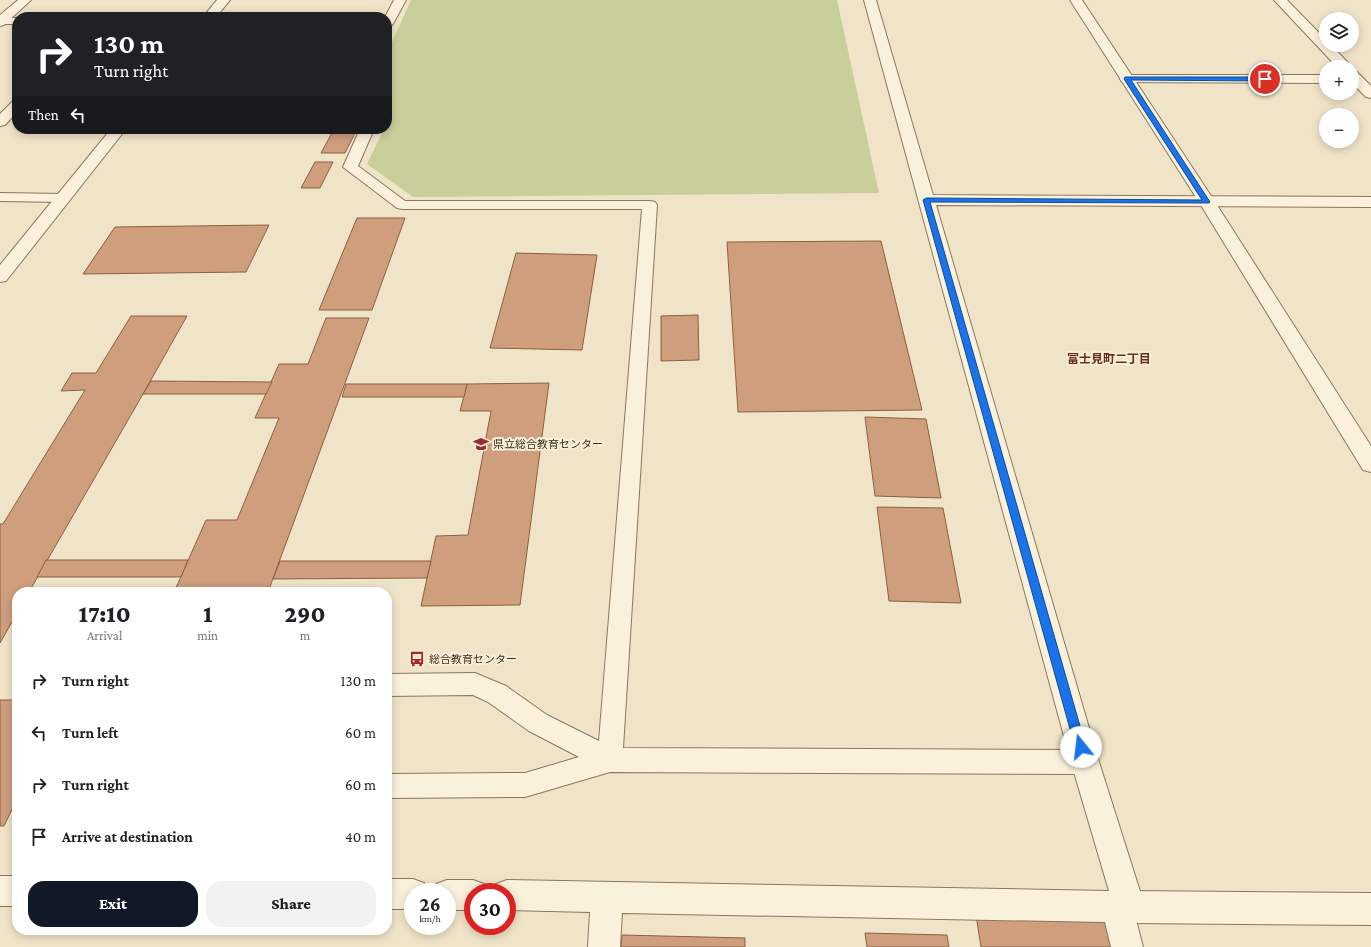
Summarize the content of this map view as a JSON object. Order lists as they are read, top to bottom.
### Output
{
  "districts": ["富士見町二丁目"],
  "places": {
    "school or university": ["県立総合教育センター"],
    "bus stop": ["総合教育センター"]
  },
  "page": {
    "map_buttons": ["+", "−"],
    "turn": ["130 m", "Turn right"],
    "then": "Then",
    "eta": [
      "17:10",
      "Arrival",
      "1",
      "min",
      "290",
      "m"
    ],
    "list": [
      {
        "name": "Turn right",
        "value": "130 m"
      },
      {
        "name": "Turn left",
        "value": "60 m"
      },
      {
        "name": "Turn right",
        "value": "60 m"
      },
      {
        "name": "Arrive at destination",
        "value": "40 m"
      }
    ],
    "buttons": ["Exit", "Share"],
    "speed": "26 km/h",
    "limit": "30"
  }
}
